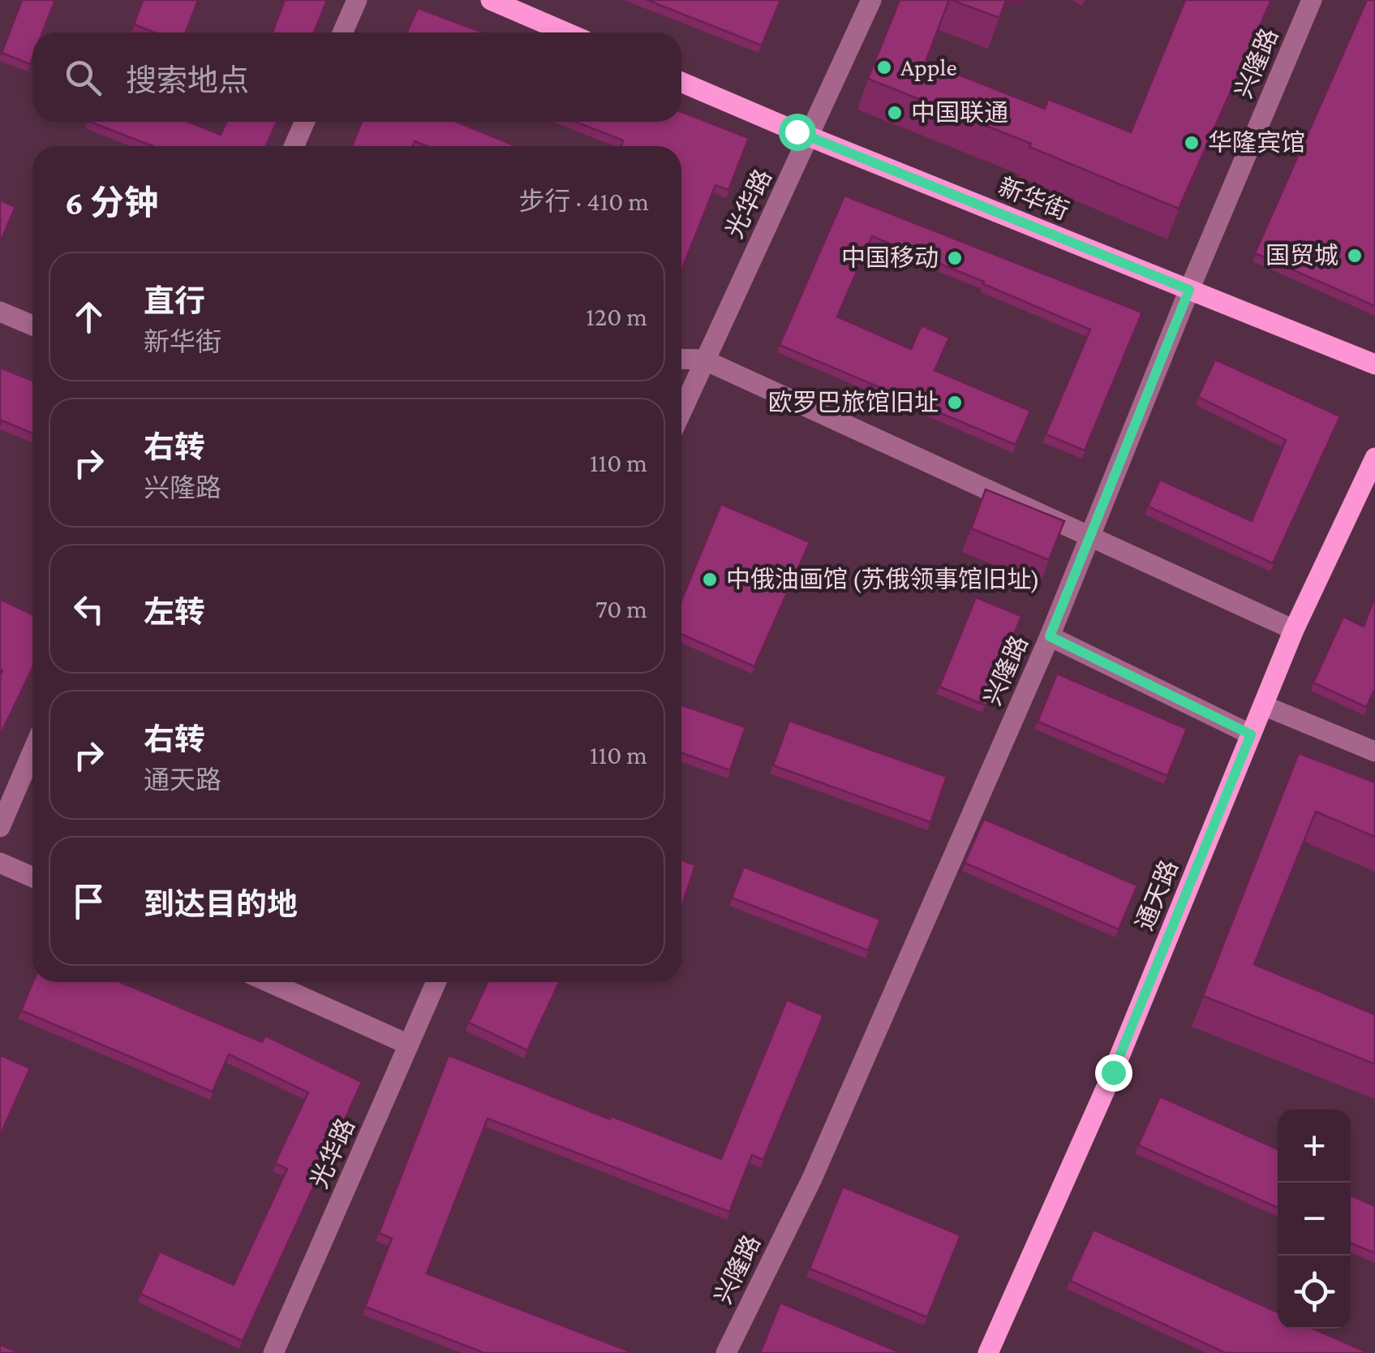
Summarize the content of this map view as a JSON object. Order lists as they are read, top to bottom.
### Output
{
  "streets": {
    "main road": ["新华街", "通天路"],
    "street": ["兴隆路", "光华路"]
  },
  "crossings": [
    ["兴隆路", "新华街"],
    ["新华街", "光华路"]
  ],
  "places": [
    "Apple",
    "中国联通",
    "华隆宾馆",
    "国贸城",
    "中国移动",
    "欧罗巴旅馆旧址",
    "中俄油画馆 (苏俄领事馆旧址)"
  ],
  "page": {
    "search": "搜索地点",
    "heading": ["6 分钟", "步行 · 410 m"],
    "list": [
      ["直行", "新华街", "120 m"],
      ["右转", "兴隆路", "110 m"],
      ["左转", "70 m"],
      ["右转", "通天路", "110 m"],
      "到达目的地"
    ],
    "map_buttons": ["+", "−"]
  }
}
